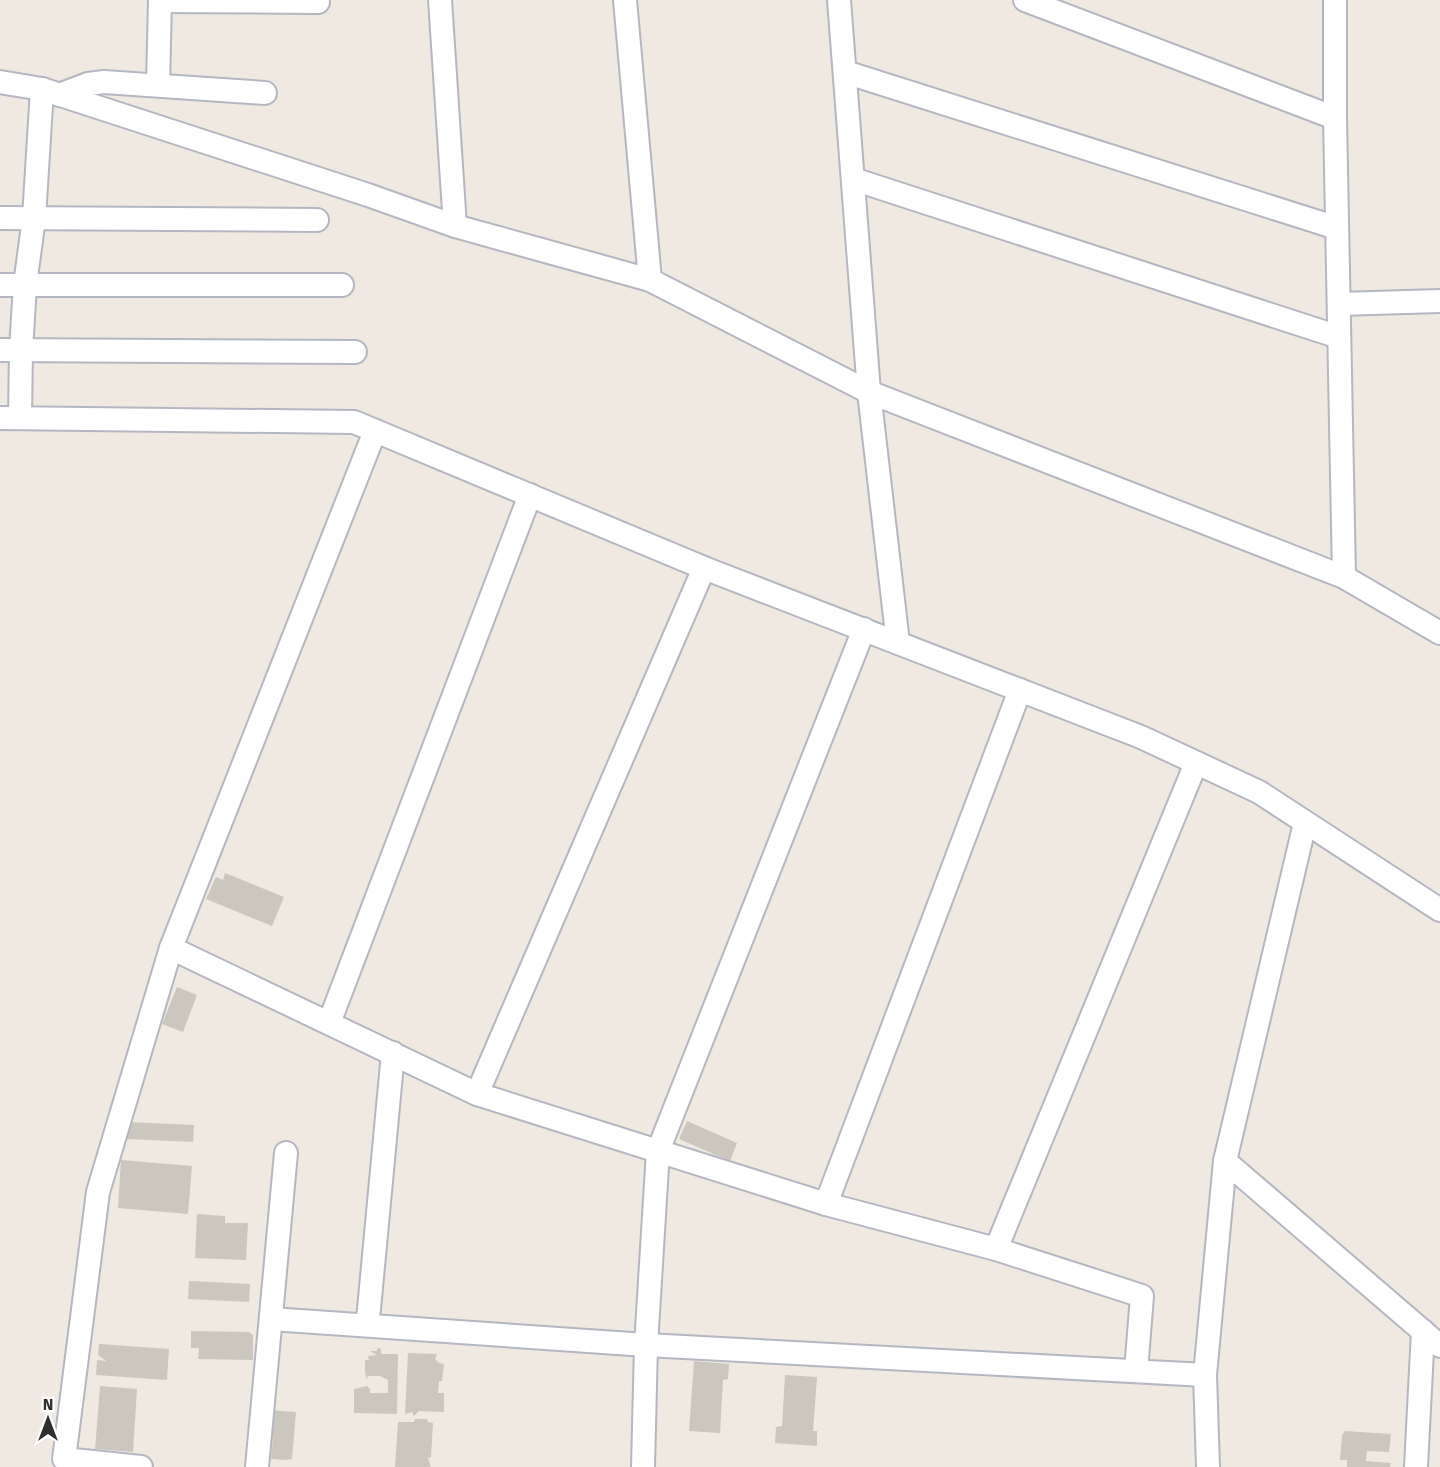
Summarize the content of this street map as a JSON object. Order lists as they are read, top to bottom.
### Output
{
  "north": "top"
}
